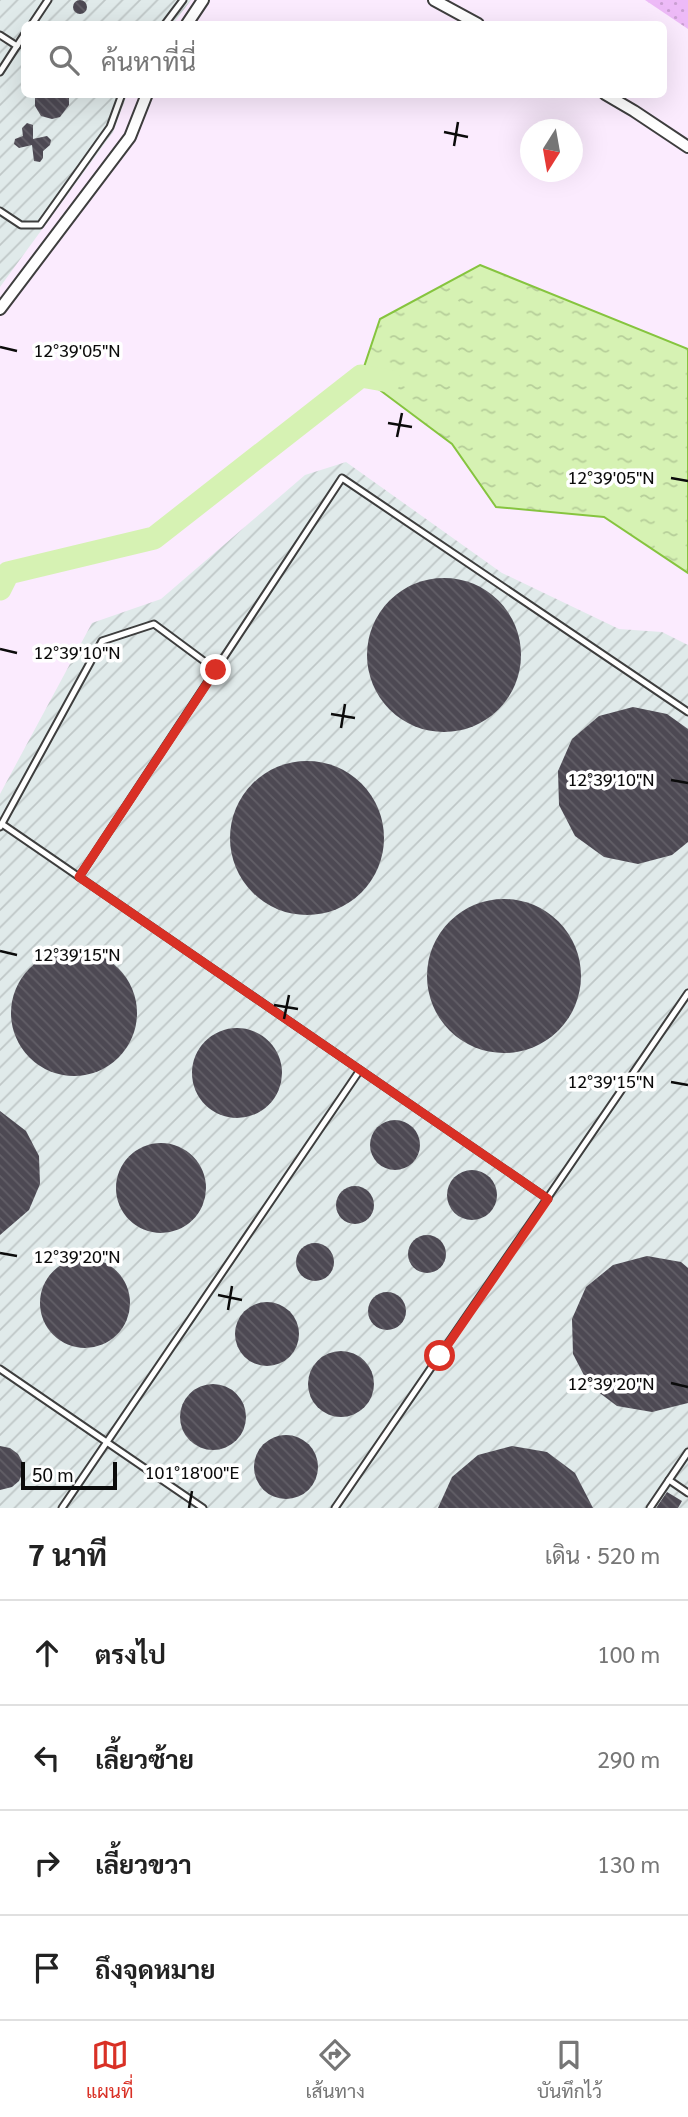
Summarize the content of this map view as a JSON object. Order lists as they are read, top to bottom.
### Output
{
  "scale_bar": "50 m",
  "north": "bottom",
  "page": {
    "search": "ค้นหาที่นี่",
    "scale": "50 m",
    "heading": ["7 นาที", "เดิน · 520 m"],
    "list": [
      ["ตรงไป", "100 m"],
      ["เลี้ยวซ้าย", "290 m"],
      ["เลี้ยวขวา", "130 m"],
      "ถึงจุดหมาย"
    ],
    "nav": ["แผนที่", "เส้นทาง", "บันทึกไว้"]
  },
  "coordinates": [
    "12°39'05\"N",
    "12°39'10\"N",
    "12°39'15\"N",
    "12°39'20\"N",
    "101°18'00\"E"
  ]
}
